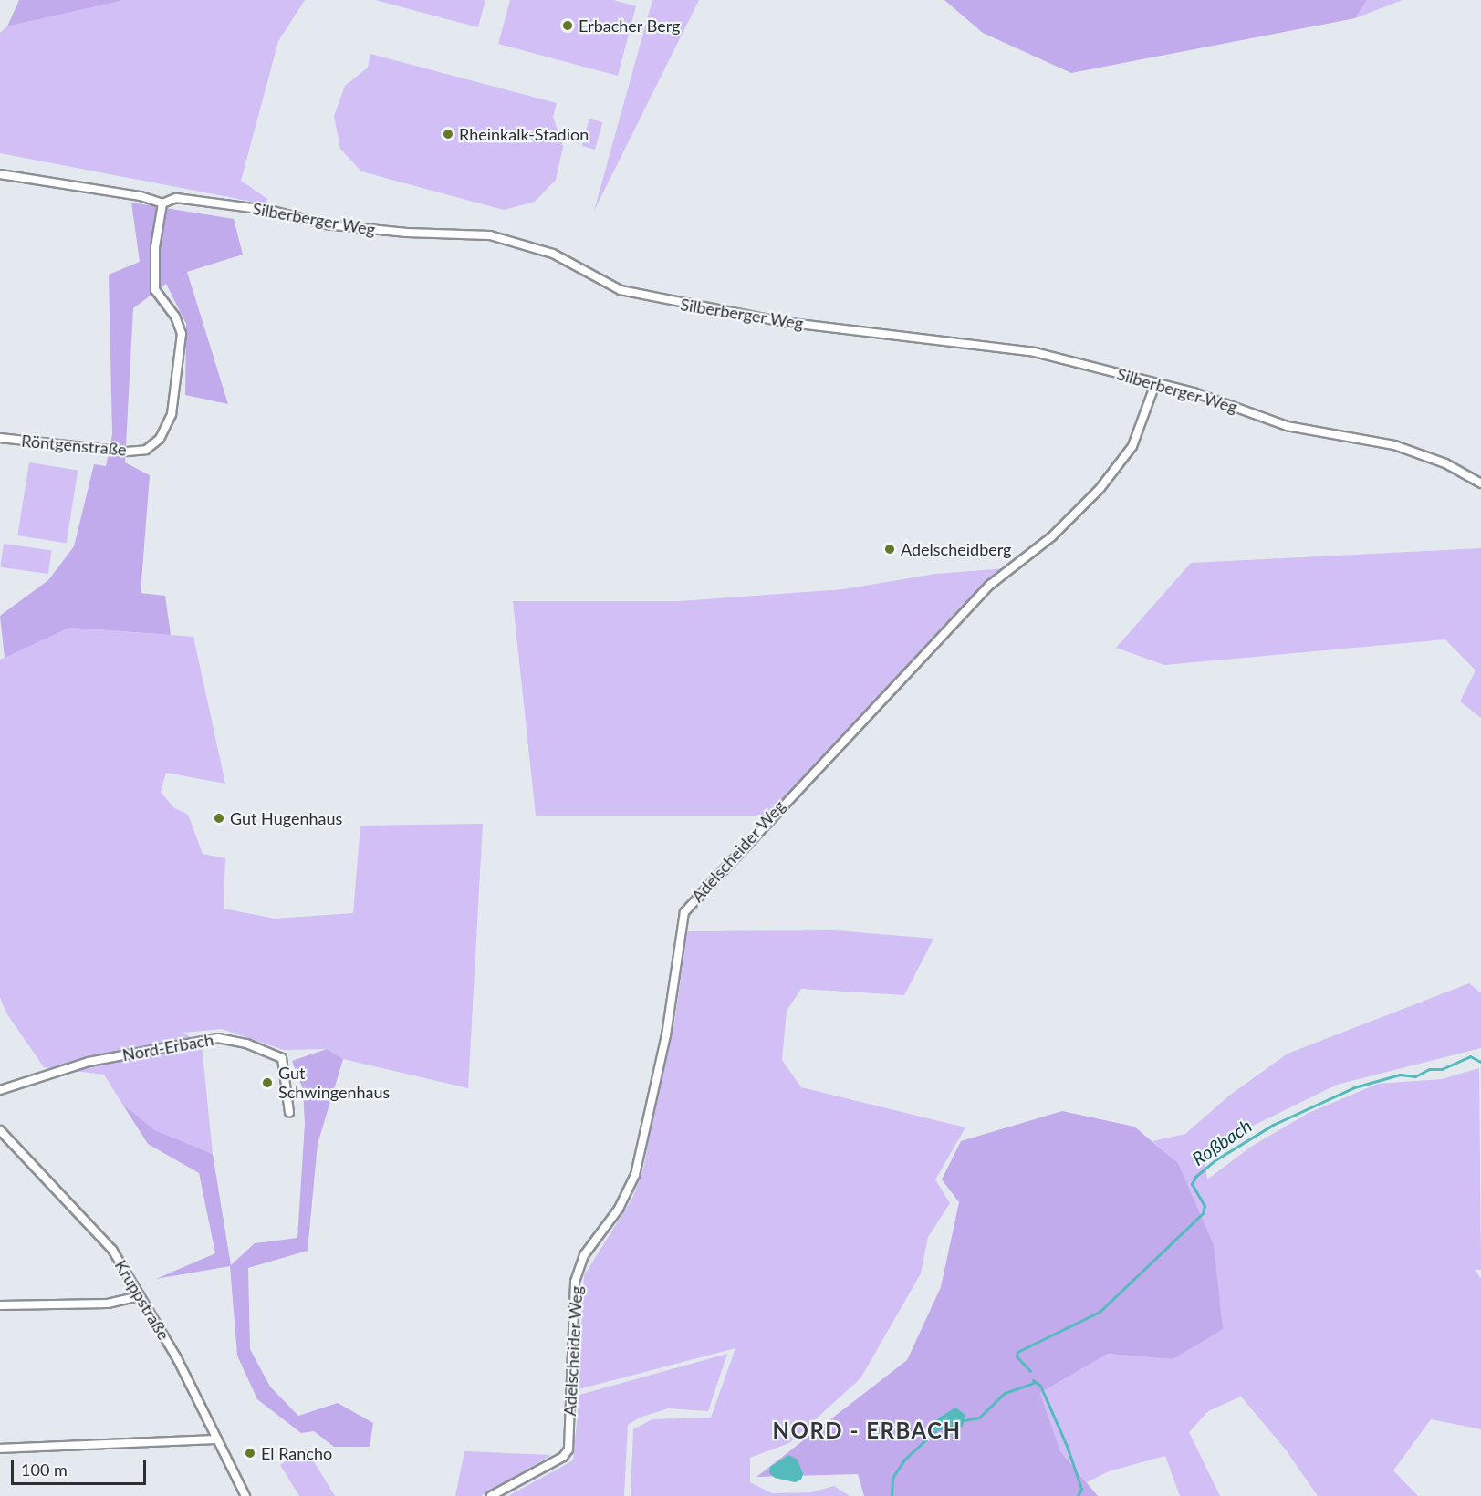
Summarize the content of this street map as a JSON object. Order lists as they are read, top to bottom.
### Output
{
  "streets": {
    "street": [
      "Silberberger Weg",
      "Röntgenstraße",
      "Adelscheider Weg",
      "Nord-Erbach",
      "Kruppstraße"
    ]
  },
  "crossings": [
    ["Silberberger Weg", "Röntgenstraße"],
    ["Silberberger Weg", "Adelscheider Weg"]
  ],
  "districts": ["NORD - ERBACH"],
  "water": ["Roßbach"],
  "places": [
    "Erbacher Berg",
    "Rheinkalk-Stadion",
    "Adelscheidberg",
    "Gut Hugenhaus",
    "Gut Schwingenhaus",
    "El Rancho"
  ],
  "scale_bar": "100 m"
}
